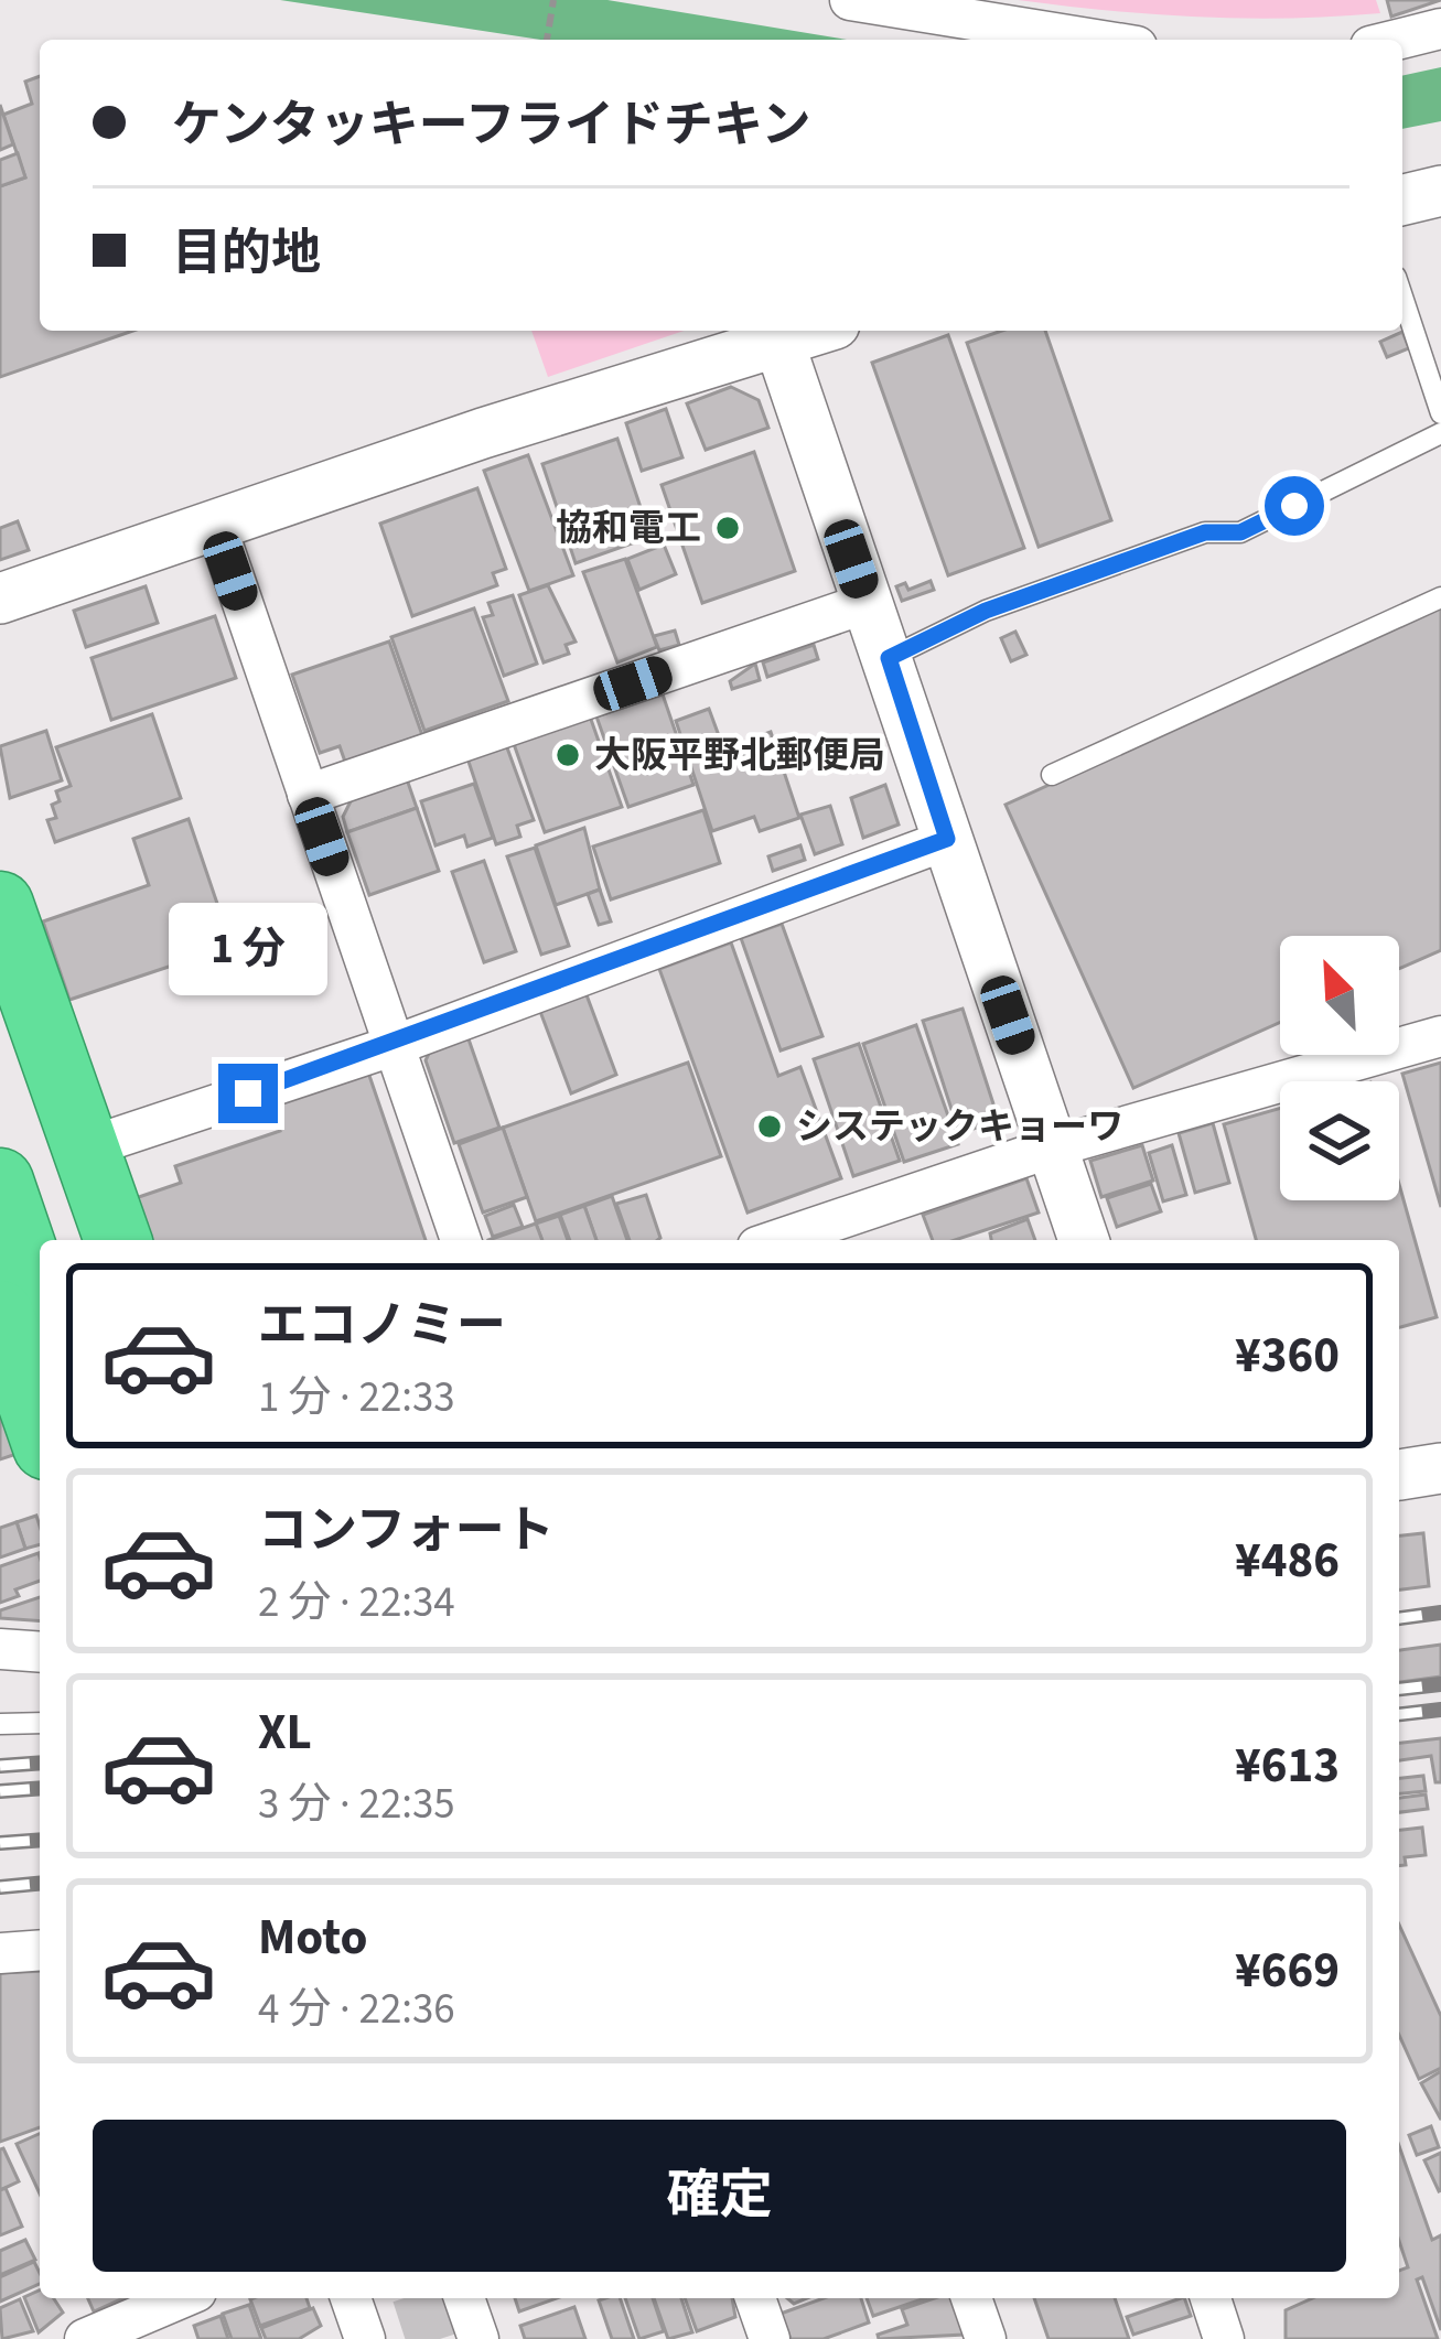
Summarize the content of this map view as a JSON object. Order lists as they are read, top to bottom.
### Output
{
  "places": ["協和電工", "大阪平野北郵便局", "システックキョーワ"],
  "north": "top left",
  "page": {
    "banner": ["ケンタッキーフライドチキン", "目的地"],
    "bubble": "1 分",
    "list": [
      {
        "name": "エコノミー",
        "note": "1 分 · 22:33",
        "value": "¥360"
      },
      {
        "name": "コンフォート",
        "note": "2 分 · 22:34",
        "value": "¥486"
      },
      {
        "name": "XL",
        "note": "3 分 · 22:35",
        "value": "¥613"
      },
      {
        "name": "Moto",
        "note": "4 分 · 22:36",
        "value": "¥669"
      }
    ],
    "buttons": "確定"
  }
}
